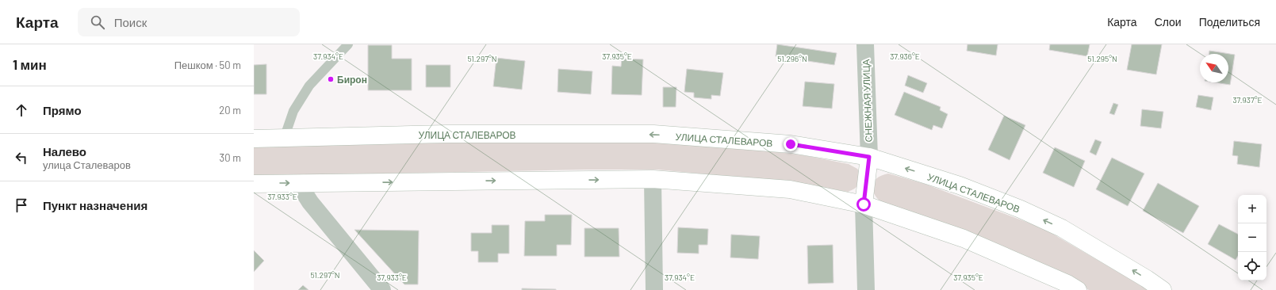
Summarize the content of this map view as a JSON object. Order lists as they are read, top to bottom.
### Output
{
  "streets": {
    "main road": ["УЛИЦА СТАЛЕВАРОВ"],
    "street": ["СНЕЖНАЯ УЛИЦА"]
  },
  "crossings": [
    ["СНЕЖНАЯ УЛИЦА", "УЛИЦА СТАЛЕВАРОВ"]
  ],
  "places": ["Бирон"],
  "north": "top left",
  "page": {
    "header": "Карта",
    "search": "Поиск",
    "nav": ["Карта", "Слои", "Поделиться"],
    "heading": ["1 мин", "Пешком · 50 m"],
    "list": [
      ["Прямо", "20 m"],
      ["Налево", "улица Сталеваров", "30 m"],
      "Пункт назначения"
    ],
    "map_buttons": ["+", "−"]
  },
  "coordinates": [
    "37.934°E",
    "37.935°E",
    "37.936°E",
    "51.295°N",
    "51.297°N",
    "51.296°N",
    "37.937°E",
    "37.933°E"
  ]
}
